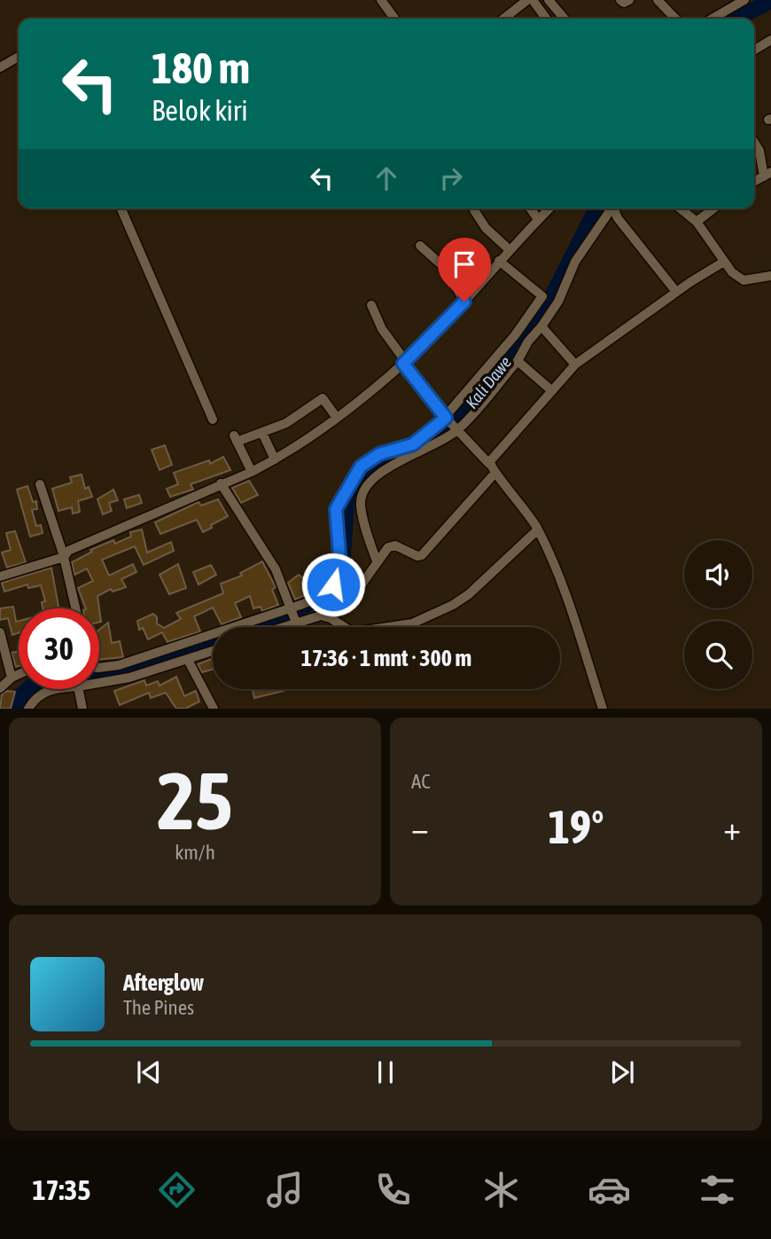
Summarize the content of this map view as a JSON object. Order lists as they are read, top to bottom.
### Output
{
  "water": ["Kali Dawe"],
  "page": {
    "turn": ["180 m", "Belok kiri"],
    "limit": "30",
    "trip": "17:36 · 1 mnt · 300 m",
    "tile": [
      ["25", "km/h"],
      "AC"
    ],
    "heat": ["−", "19°", "+"],
    "song": ["Afterglow", "The Pines"],
    "tabs": "17:35"
  }
}
